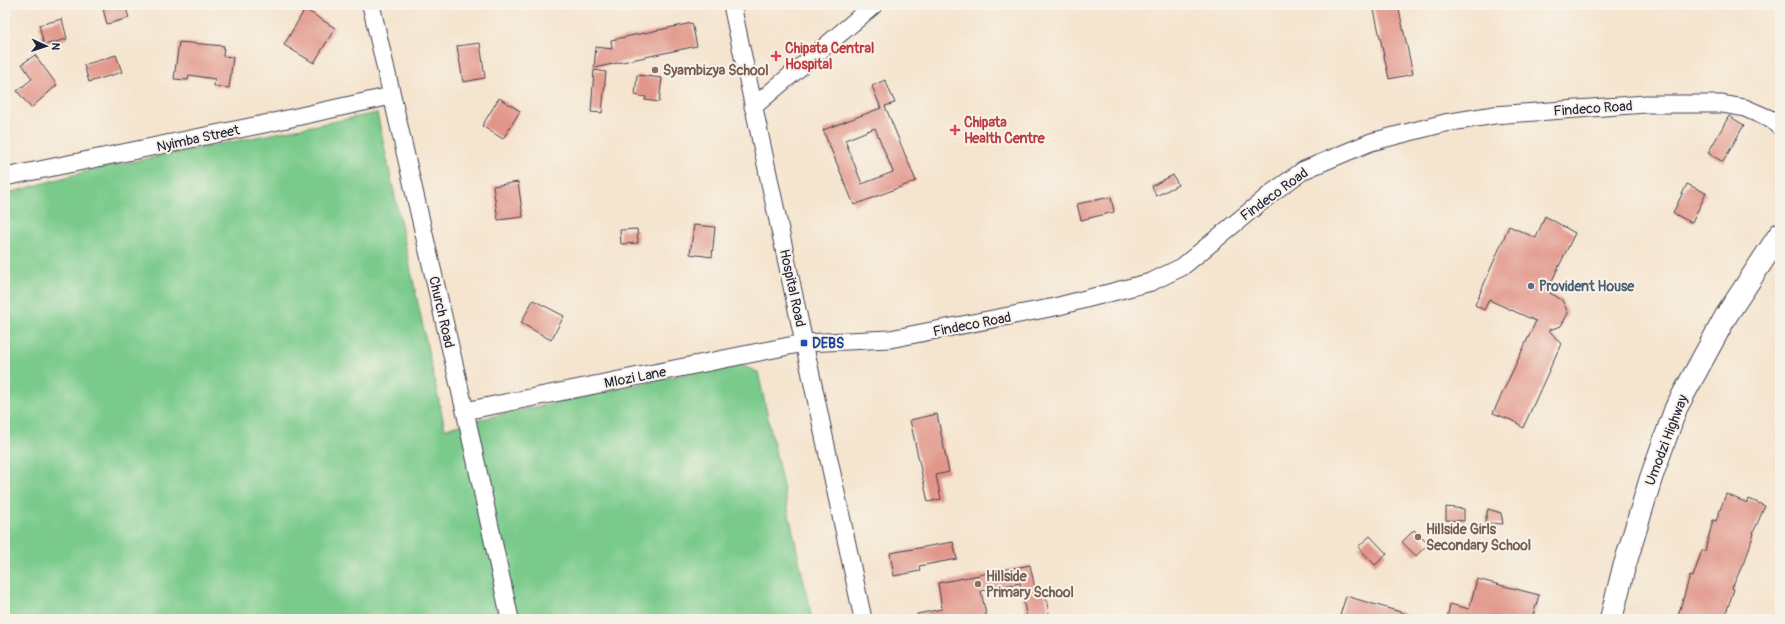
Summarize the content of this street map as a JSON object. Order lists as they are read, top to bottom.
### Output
{
  "streets": {
    "highway": ["Umodzi Highway"],
    "street": [
      "Findeco Road",
      "Nyimba Street",
      "Hospital Road",
      "Church Road",
      "Mlozi Lane"
    ]
  },
  "crossings": [
    ["Findeco Road", "Hospital Road"],
    ["Findeco Road", "Mlozi Lane"],
    ["Nyimba Street", "Church Road"],
    ["Hospital Road", "Mlozi Lane"],
    ["Church Road", "Mlozi Lane"]
  ],
  "places": {
    "health": ["Chipata Central Hospital", "Chipata Health Centre"],
    "other": [
      "Syambizya School",
      "Provident House",
      "Hillside Girls Secondary School",
      "Hillside Primary School"
    ],
    "transit": ["DEBS"]
  },
  "north": "right"
}
